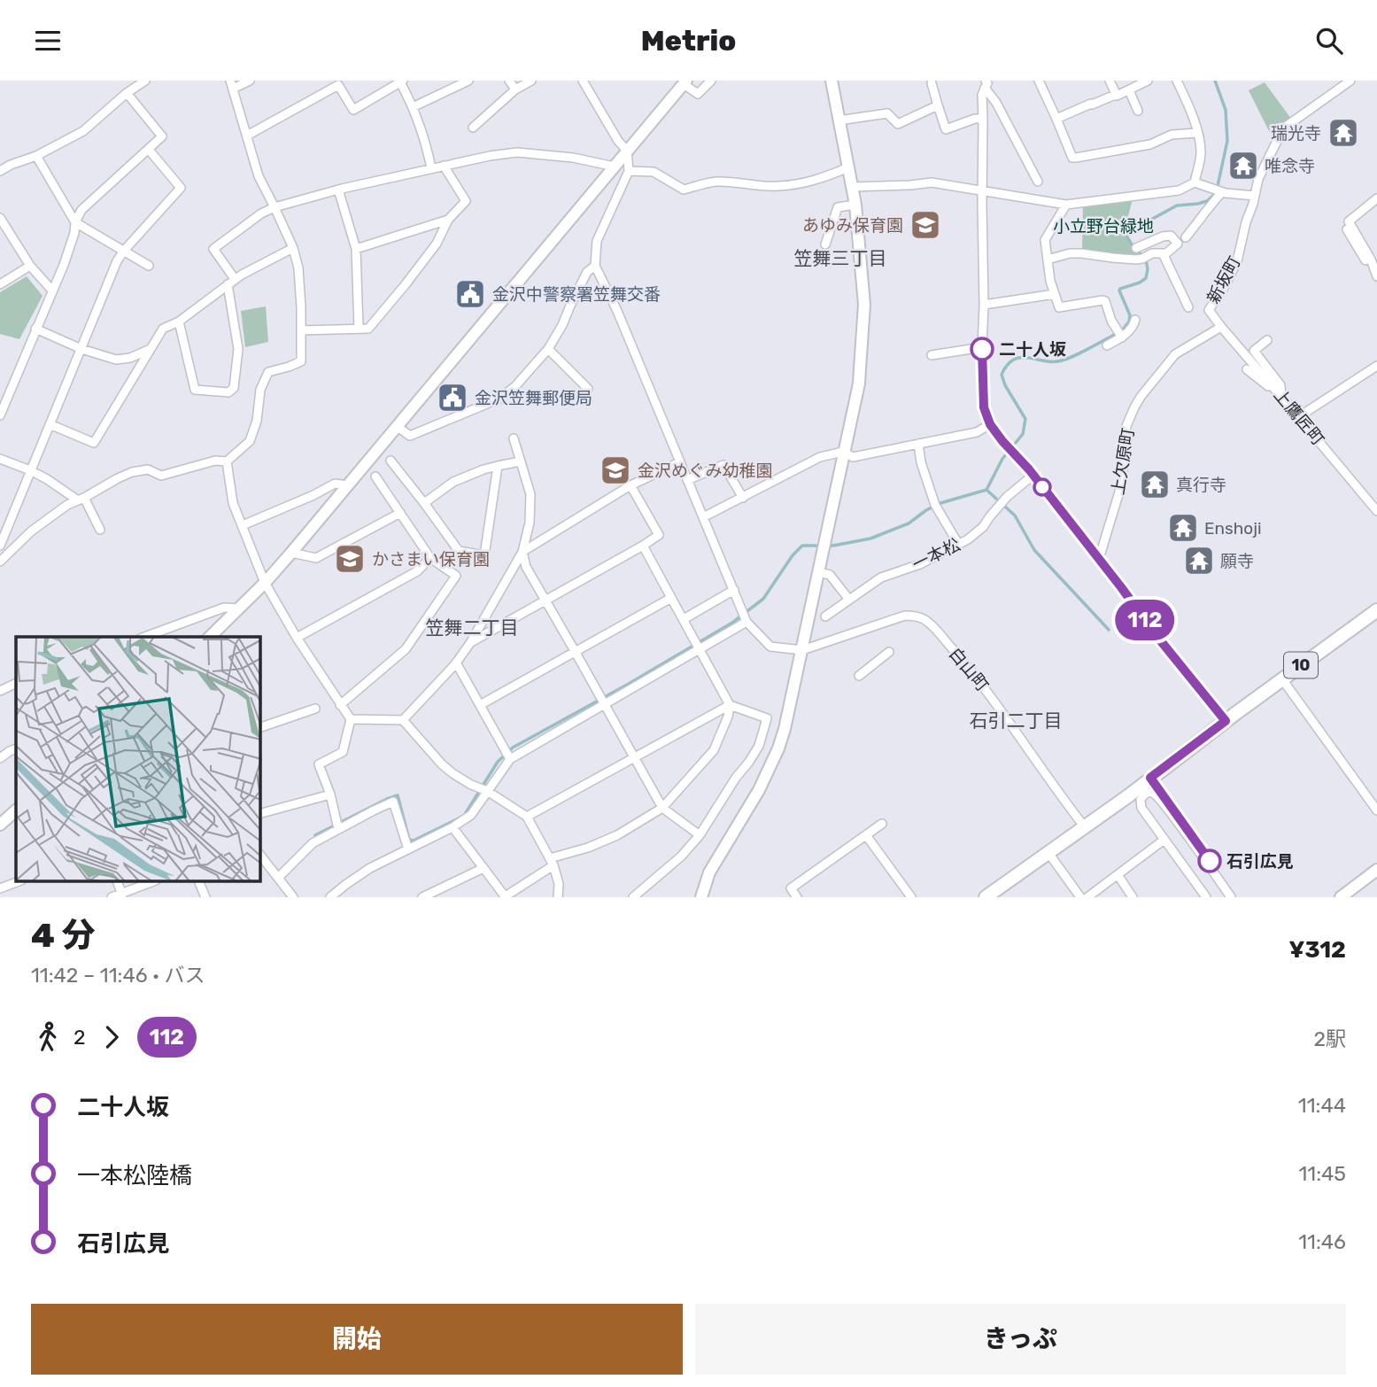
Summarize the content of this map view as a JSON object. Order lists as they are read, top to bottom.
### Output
{
  "streets": {
    "main road": ["10"],
    "street": [
      "新坂町",
      "上鷹匠町",
      "上欠原町",
      "一本松",
      "白山町"
    ]
  },
  "crossings": [
    ["新坂町", "上鷹匠町"],
    ["新坂町", "上欠原町"],
    ["上鷹匠町", "上欠原町"],
    ["10", "白山町"]
  ],
  "districts": ["笠舞三丁目", "笠舞二丁目", "石引二丁目"],
  "parks": ["小立野台緑地"],
  "places": {
    "temple": [
      "瑞光寺",
      "唯念寺",
      "真行寺",
      "Enshoji",
      "願寺"
    ],
    "school or university": ["あゆみ保育園", "金沢めぐみ幼稚園", "かさまい保育園"],
    "public building": ["金沢中警察署笠舞交番", "金沢笠舞郵便局"],
    "other": ["二十人坂", "石引広見"]
  },
  "lines": ["bus line 112"],
  "page": {
    "header": "Metrio",
    "on_map": "112",
    "heading": ["4 分", "11:42 – 11:46 · バス", "¥312"],
    "legs": ["2", "112", "2駅"],
    "list": [
      {
        "name": "二十人坂",
        "value": "11:44"
      },
      {
        "name": "一本松陸橋",
        "value": "11:45"
      },
      {
        "name": "石引広見",
        "value": "11:46"
      }
    ],
    "buttons": ["開始", "きっぷ"]
  }
}
